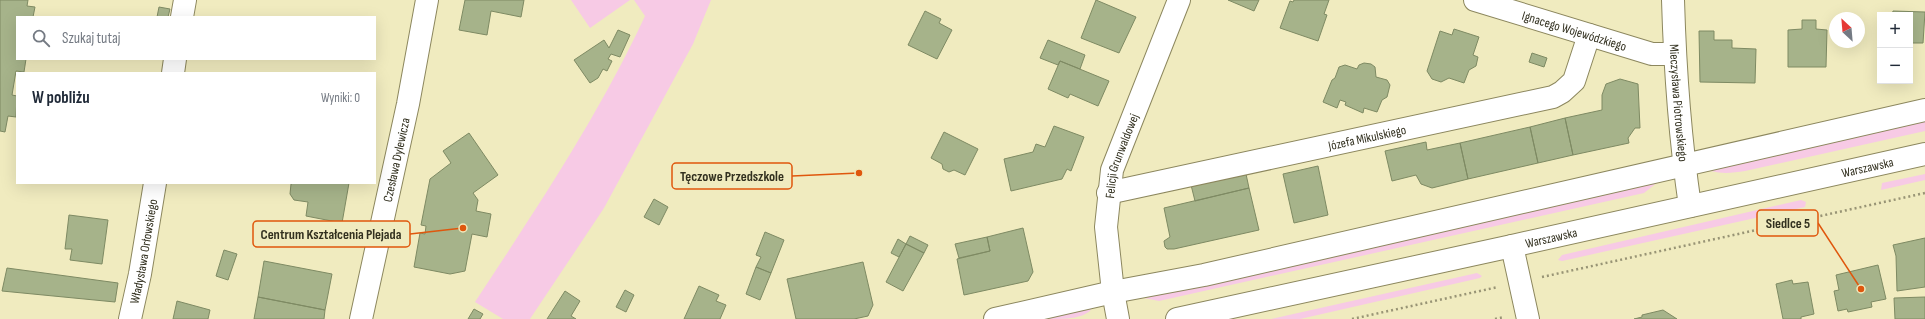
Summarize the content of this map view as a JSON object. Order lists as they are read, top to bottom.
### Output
{
  "streets": {
    "street": [
      "Ignacego Wojewódzkiego",
      "Mieczysława Piotrowskiego",
      "Józefa Mikulskiego",
      "Felicji Grunwaldowej",
      "Czesława Dylewicza",
      "Warszawska",
      "Władysława Orłowskiego"
    ]
  },
  "crossings": [
    ["Ignacego Wojewódzkiego", "Mieczysława Piotrowskiego"],
    ["Ignacego Wojewódzkiego", "Józefa Mikulskiego"],
    ["Mieczysława Piotrowskiego", "Warszawska"],
    ["Józefa Mikulskiego", "Felicji Grunwaldowej"]
  ],
  "places": ["Tęczowe Przedszkole", "Centrum Kształcenia Plejada", "Siedlce 5"],
  "north": "top left",
  "page": {
    "map_buttons": ["+", "−"],
    "search": "Szukaj tutaj",
    "heading": ["W pobliżu", "Wyniki: 0"]
  }
}
